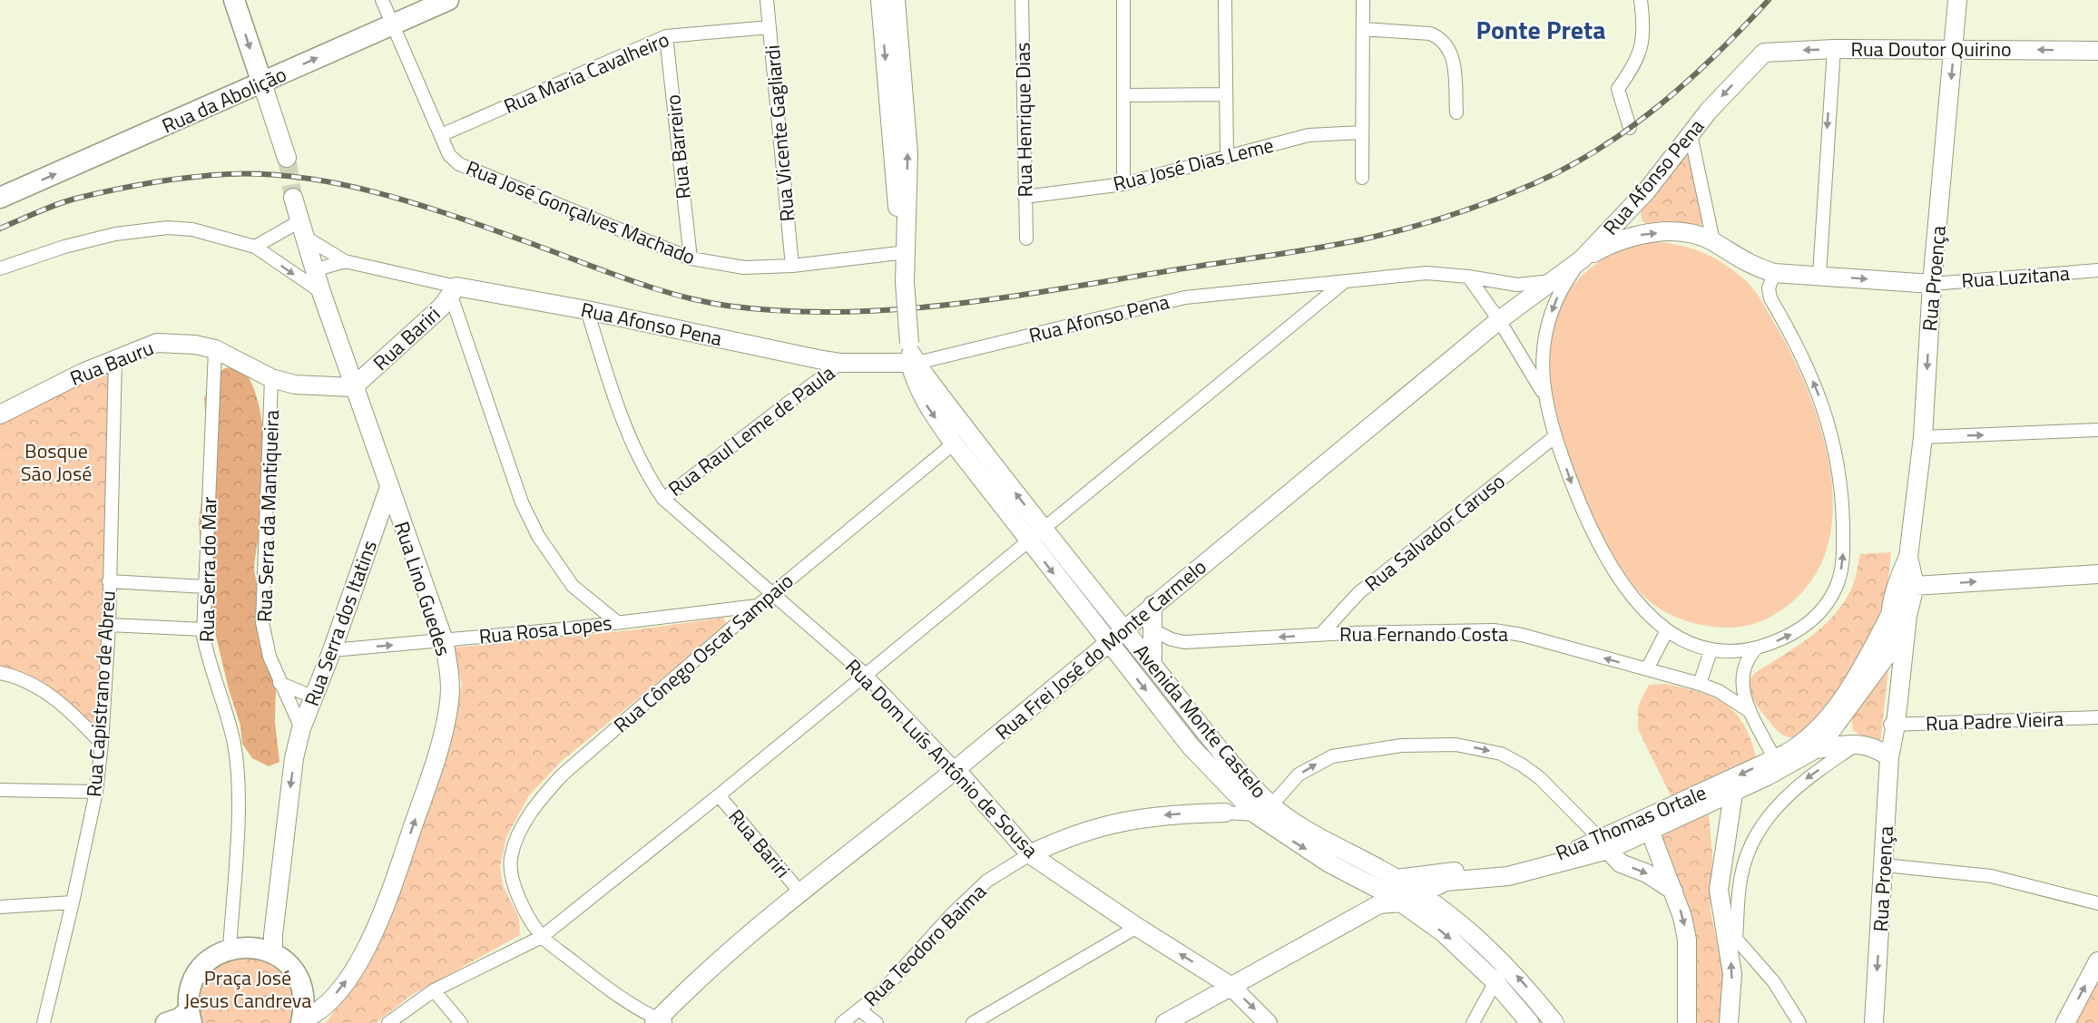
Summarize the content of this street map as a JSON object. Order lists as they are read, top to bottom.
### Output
{
  "streets": {
    "main road": [
      "Rua Doutor Quirino",
      "Rua da Abolição",
      "Rua Afonso Pena",
      "Rua Proença",
      "Rua Bariri",
      "Rua Bauru",
      "Rua Lino Guedes",
      "Rua Serra dos Itatins",
      "Rua Frei José do Monte Carmelo",
      "Avenida Monte Castelo",
      "Rua Dom Luís Antônio de Sousa",
      "Rua Thomas Ortale",
      "Rua Teodoro Baima"
    ],
    "street": [
      "Rua Maria Cavalheiro",
      "Rua Henrique Dias",
      "Rua Vicente Gagliardi",
      "Rua Barreiro",
      "Rua José Dias Leme",
      "Rua José Gonçalves Machado",
      "Rua Luzitana",
      "Rua Raul Leme de Paula",
      "Rua Serra da Mantiqueira",
      "Rua Salvador Caruso",
      "Rua Serra do Mar",
      "Rua Rosa Lopes",
      "Rua Fernando Costa",
      "Rua Cônego Oscar Sampaio",
      "Rua Capistrano de Abreu",
      "Rua Padre Vieira"
    ]
  },
  "crossings": [
    ["Rua Doutor Quirino", "Rua Afonso Pena"],
    ["Rua Doutor Quirino", "Rua Proença"],
    ["Rua Maria Cavalheiro", "Rua Vicente Gagliardi"],
    ["Rua Maria Cavalheiro", "Rua Barreiro"],
    ["Rua Maria Cavalheiro", "Rua José Gonçalves Machado"],
    ["Rua Henrique Dias", "Rua José Dias Leme"],
    ["Rua Vicente Gagliardi", "Rua José Gonçalves Machado"],
    ["Rua Barreiro", "Rua José Gonçalves Machado"],
    ["Rua Afonso Pena", "Rua Bariri"],
    ["Rua Afonso Pena", "Rua Raul Leme de Paula"],
    ["Rua Afonso Pena", "Rua Lino Guedes"],
    ["Rua Afonso Pena", "Rua Frei José do Monte Carmelo"],
    ["Rua Afonso Pena", "Avenida Monte Castelo"],
    ["Rua Afonso Pena", "Rua Dom Luís Antônio de Sousa"],
    ["Rua José Gonçalves Machado", "Avenida Monte Castelo"],
    ["Rua Luzitana", "Rua Proença"],
    ["Rua Proença", "Rua Padre Vieira"],
    ["Rua Proença", "Rua Thomas Ortale"],
    ["Rua Bariri", "Rua Bauru"],
    ["Rua Bariri", "Rua Lino Guedes"],
    ["Rua Bariri", "Rua Frei José do Monte Carmelo"],
    ["Rua Bauru", "Rua Serra da Mantiqueira"],
    ["Rua Bauru", "Rua Serra do Mar"],
    ["Rua Bauru", "Rua Lino Guedes"],
    ["Rua Bauru", "Rua Capistrano de Abreu"],
    ["Rua Raul Leme de Paula", "Rua Dom Luís Antônio de Sousa"],
    ["Rua Serra da Mantiqueira", "Rua Serra dos Itatins"],
    ["Rua Salvador Caruso", "Rua Fernando Costa"],
    ["Rua Lino Guedes", "Rua Serra dos Itatins"],
    ["Rua Lino Guedes", "Rua Rosa Lopes"],
    ["Rua Serra dos Itatins", "Rua Rosa Lopes"],
    ["Rua Rosa Lopes", "Rua Cônego Oscar Sampaio"],
    ["Rua Frei José do Monte Carmelo", "Avenida Monte Castelo"],
    ["Rua Frei José do Monte Carmelo", "Rua Dom Luís Antônio de Sousa"],
    ["Rua Cônego Oscar Sampaio", "Avenida Monte Castelo"],
    ["Rua Cônego Oscar Sampaio", "Rua Dom Luís Antônio de Sousa"],
    ["Avenida Monte Castelo", "Rua Thomas Ortale"],
    ["Rua Dom Luís Antônio de Sousa", "Rua Teodoro Baima"]
  ],
  "one_way": [
    "Rua Doutor Quirino",
    "Rua da Abolição",
    "Rua Proença",
    "Rua Fernando Costa",
    "Rua Teodoro Baima"
  ],
  "districts": ["Ponte Preta"],
  "parks": ["Bosque São José", "Praça José Jesus Candreva"]
}
